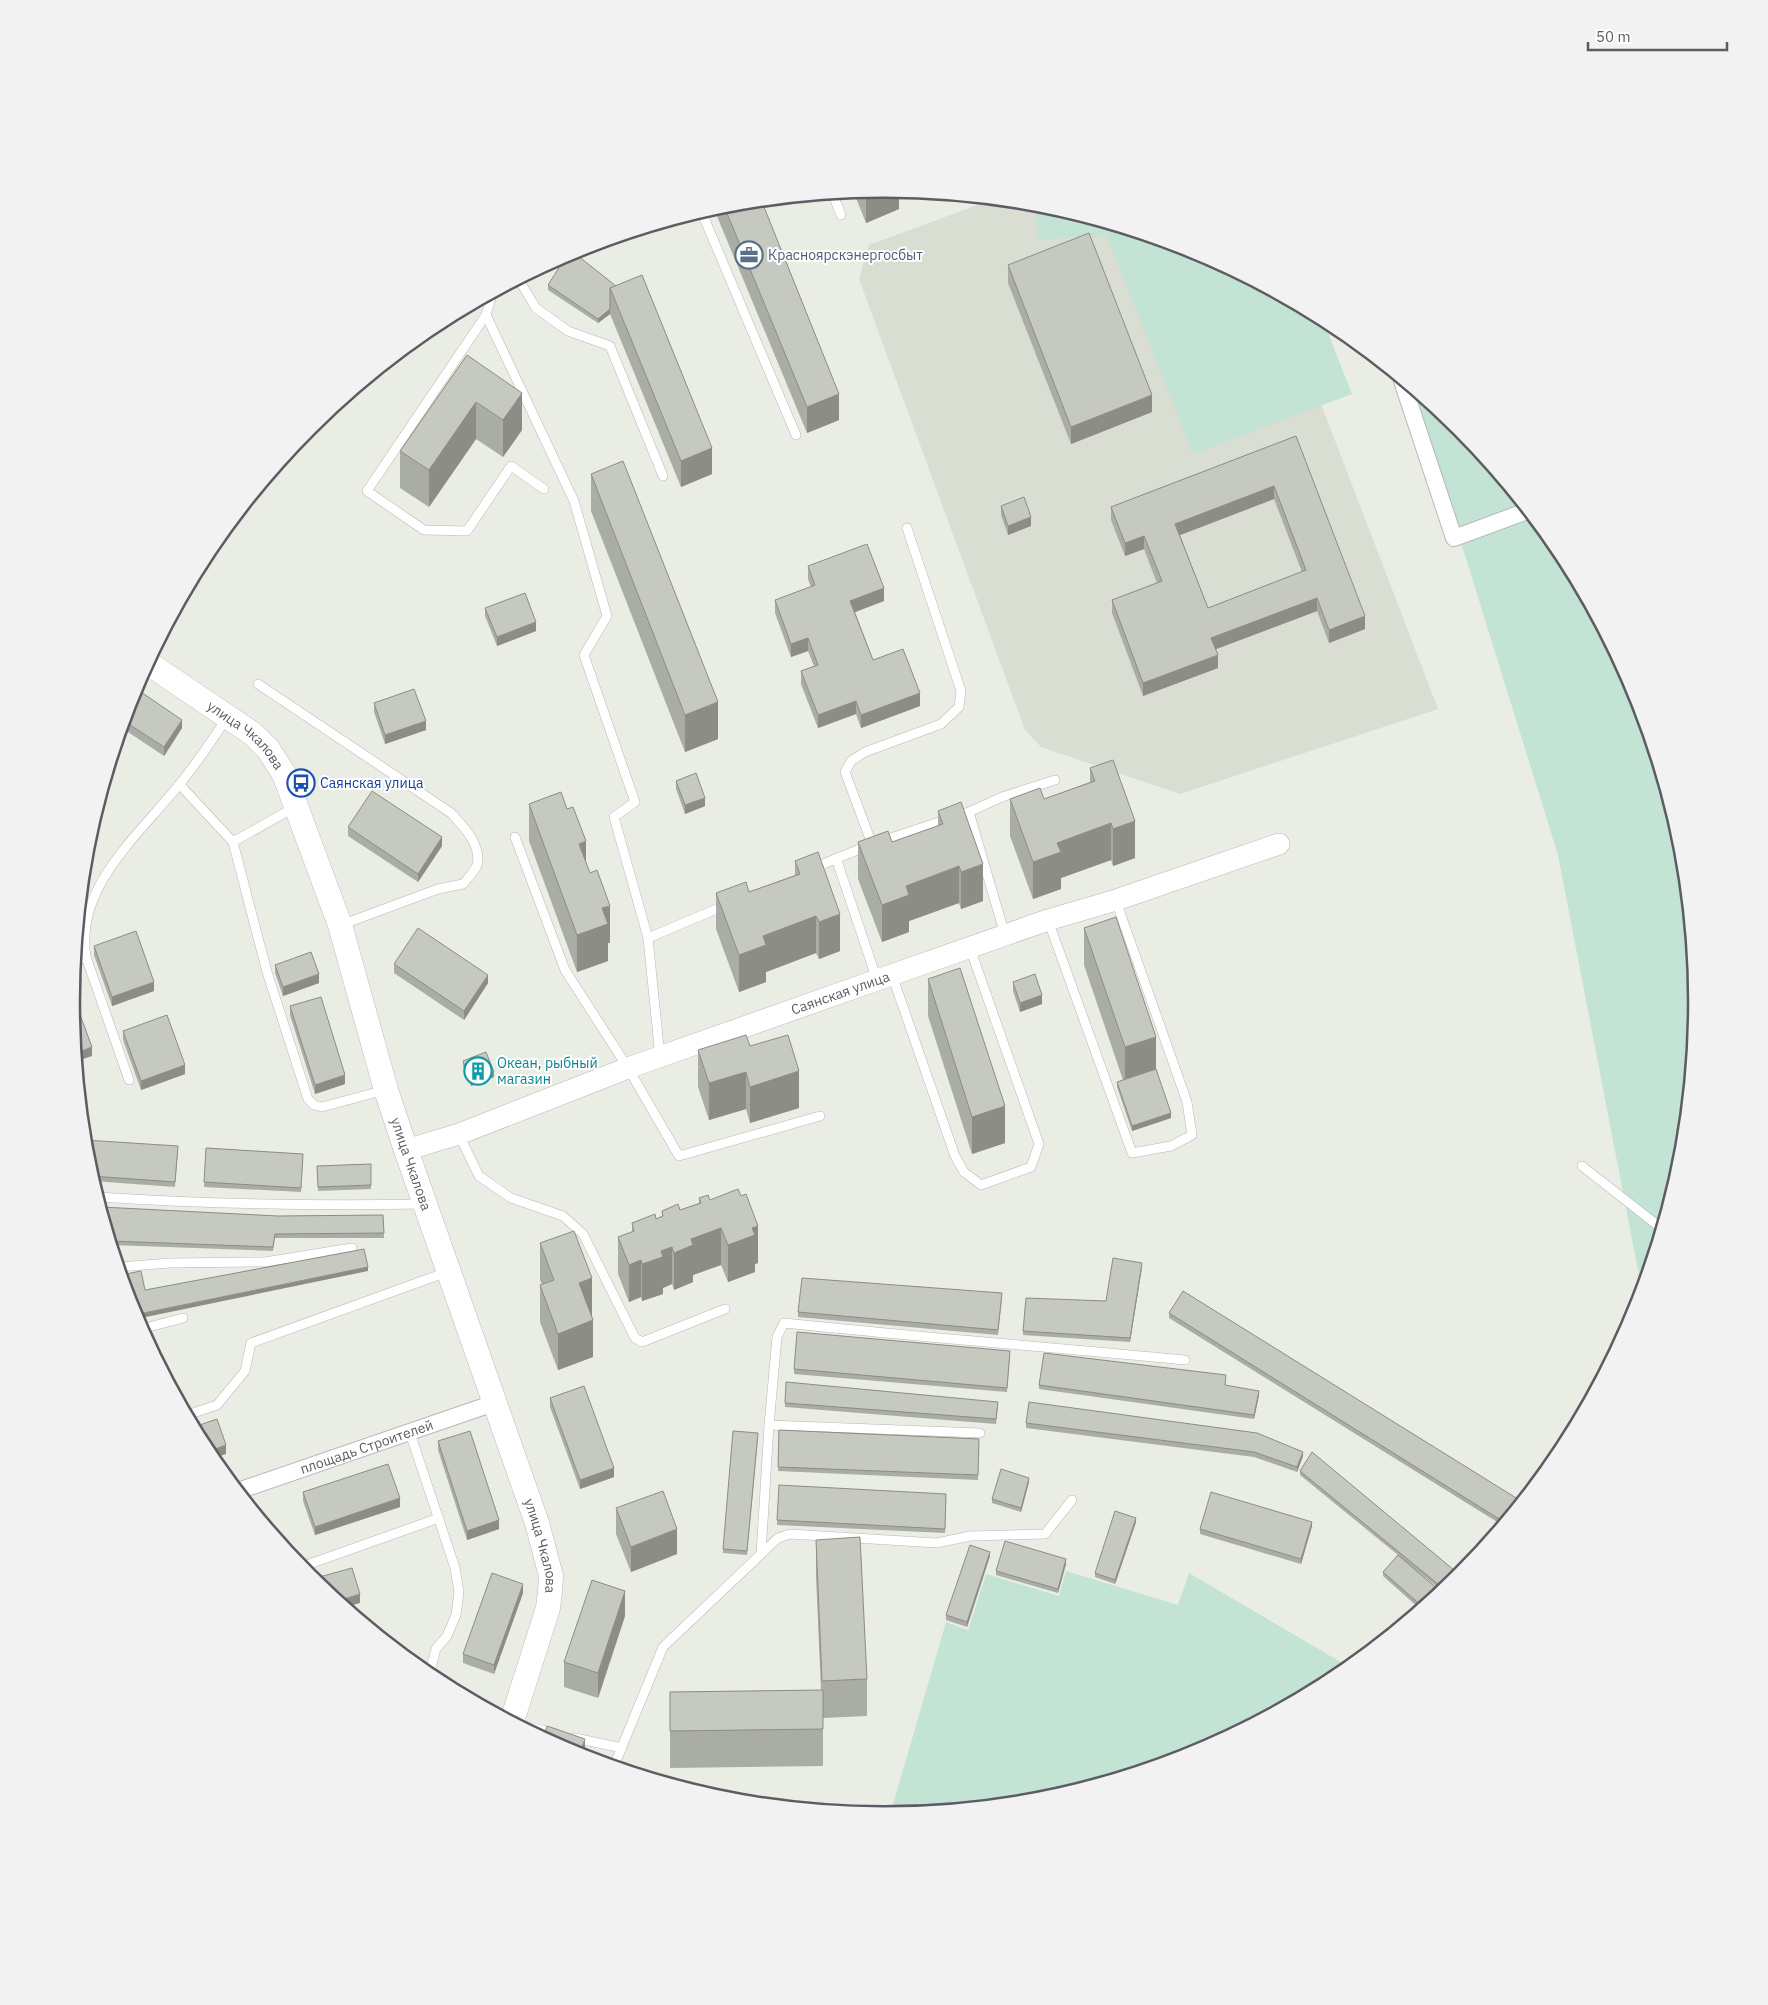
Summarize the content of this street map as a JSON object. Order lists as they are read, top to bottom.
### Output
{
  "streets": {
    "main road": ["улица Чкалова"],
    "street": ["Саянская улица", "площадь Строителей"]
  },
  "crossings": [
    ["улица Чкалова", "Саянская улица"],
    ["улица Чкалова", "площадь Строителей"]
  ],
  "places": {
    "office": ["Красноярскэнергосбыт"],
    "bus stop": ["Саянская улица"],
    "building": ["Океан, рыбный магазин"]
  },
  "scale_bar": "50 m"
}
